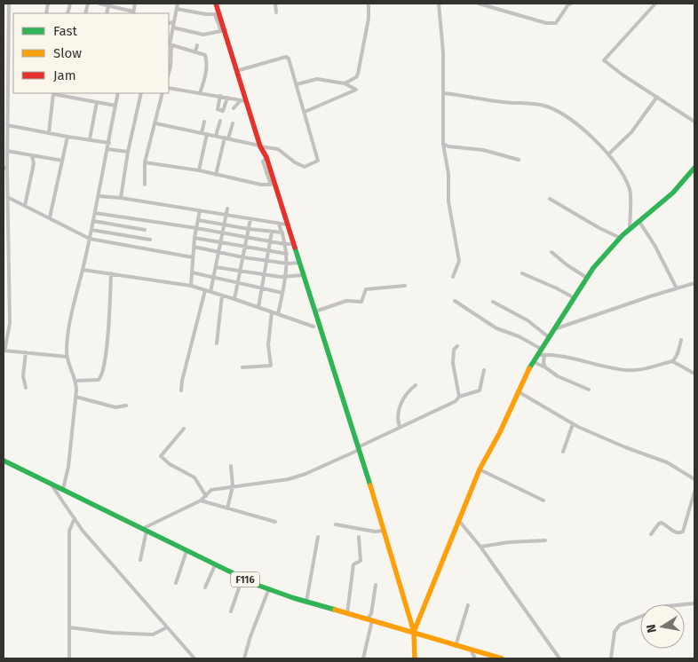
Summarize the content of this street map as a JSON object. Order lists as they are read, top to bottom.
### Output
{
  "streets": {
    "street": ["F116"]
  },
  "legend": ["Fast", "Slow", "Jam"],
  "north": "left"
}
